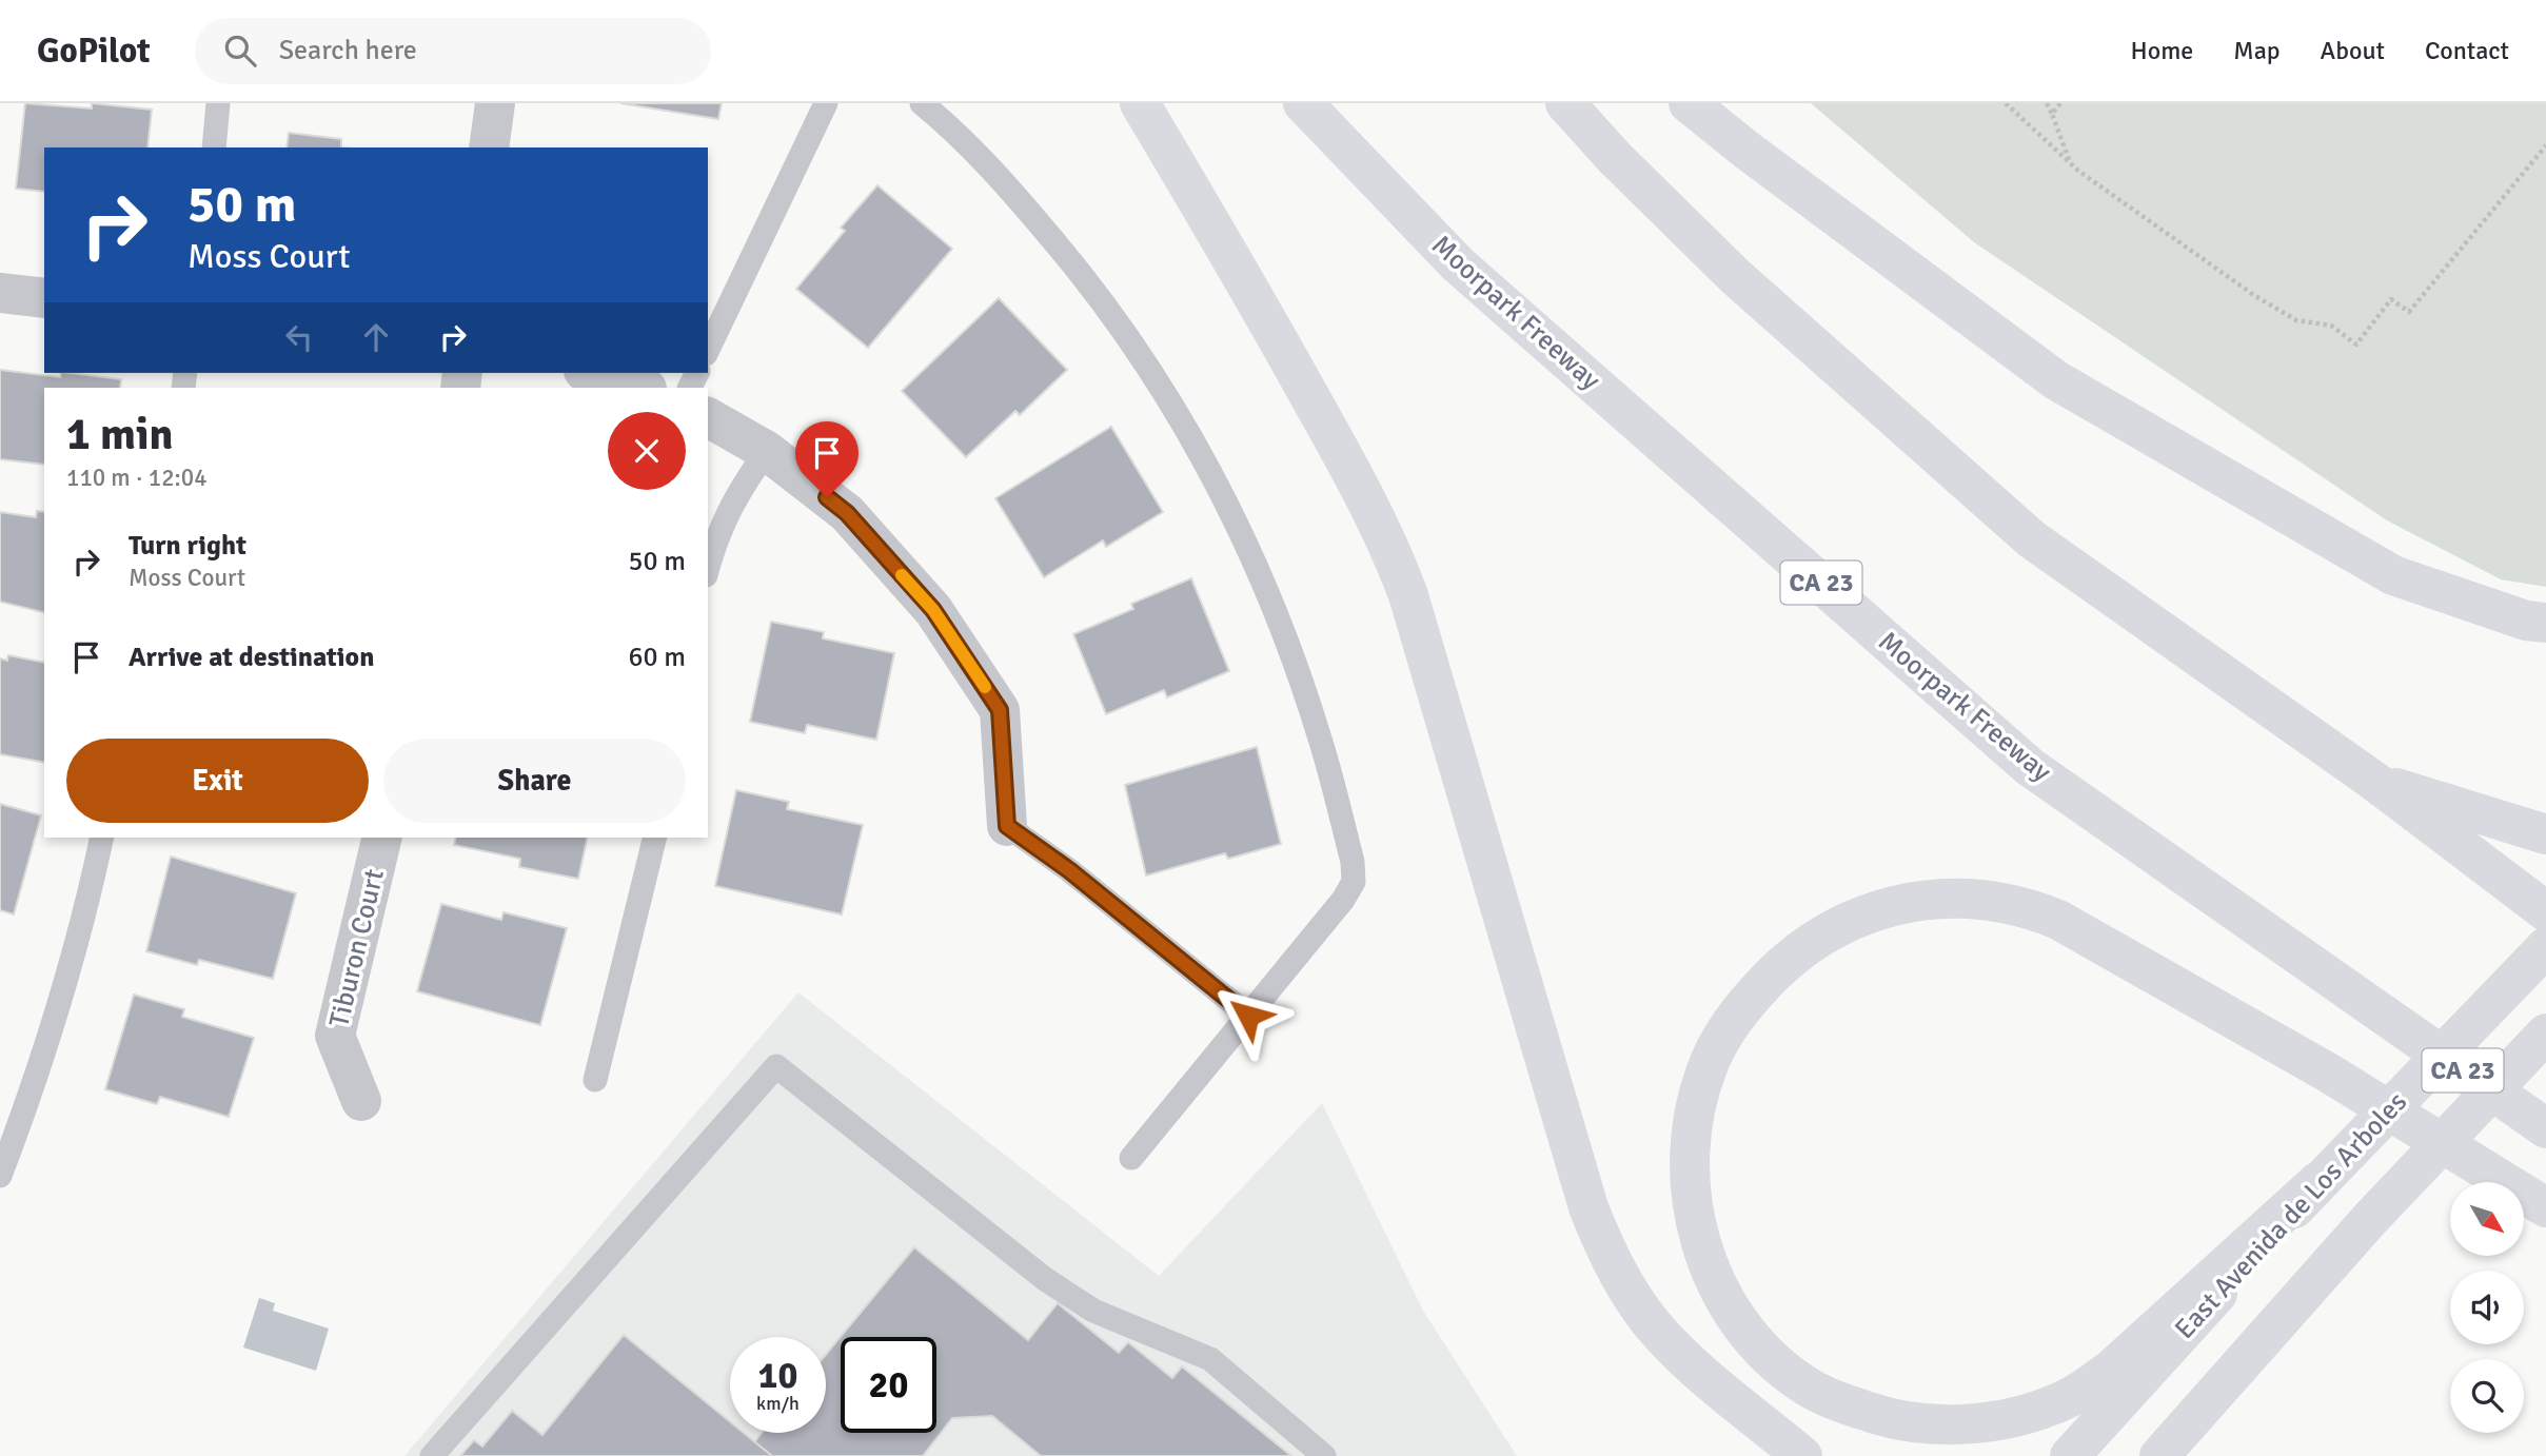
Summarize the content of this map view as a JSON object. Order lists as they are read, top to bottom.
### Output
{
  "streets": {
    "main road": ["Moorpark Freeway", "CA 23", "East Avenida de Los Arboles"],
    "street": ["Tiburon Court"]
  },
  "north": "bottom right",
  "page": {
    "header": "GoPilot",
    "search": "Search here",
    "nav": [
      "Home",
      "Map",
      "About",
      "Contact"
    ],
    "turn": ["50 m", "Moss Court"],
    "heading": ["1 min", "110 m · 12:04"],
    "list": [
      {
        "name": "Turn right",
        "note": "Moss Court",
        "value": "50 m"
      },
      {
        "name": "Arrive at destination",
        "value": "60 m"
      }
    ],
    "buttons": ["Exit", "Share"],
    "speed": "10 km/h",
    "limit": "20"
  }
}
